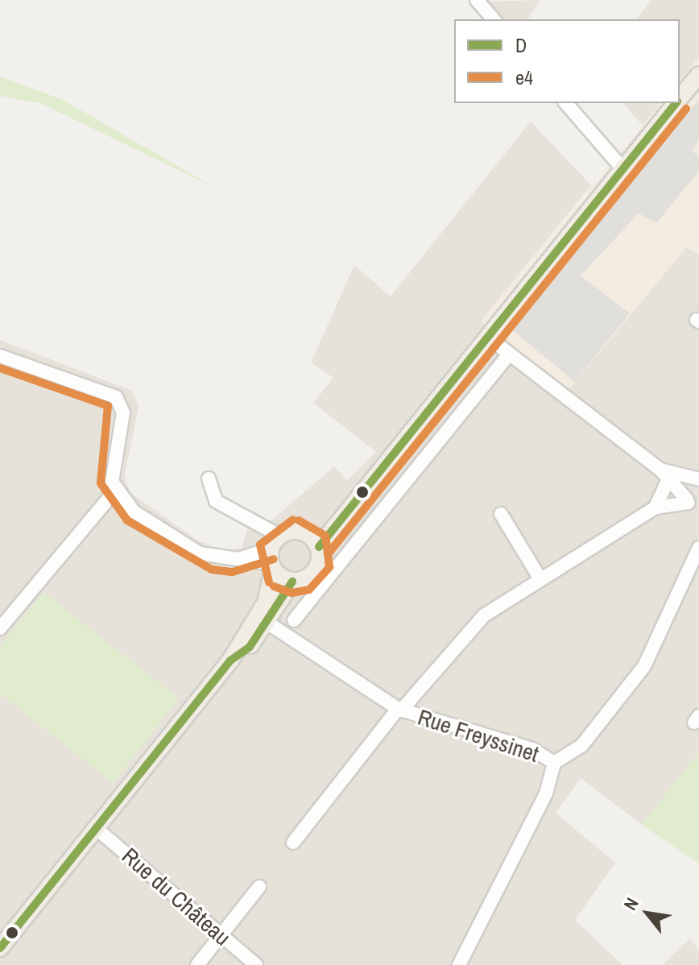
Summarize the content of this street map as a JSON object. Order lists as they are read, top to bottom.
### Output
{
  "streets": {
    "street": ["Rue Freyssinet", "Rue du Château"]
  },
  "lines": ["transit line D", "transit line e4"],
  "legend": ["D", "e4"],
  "north": "top left"
}
